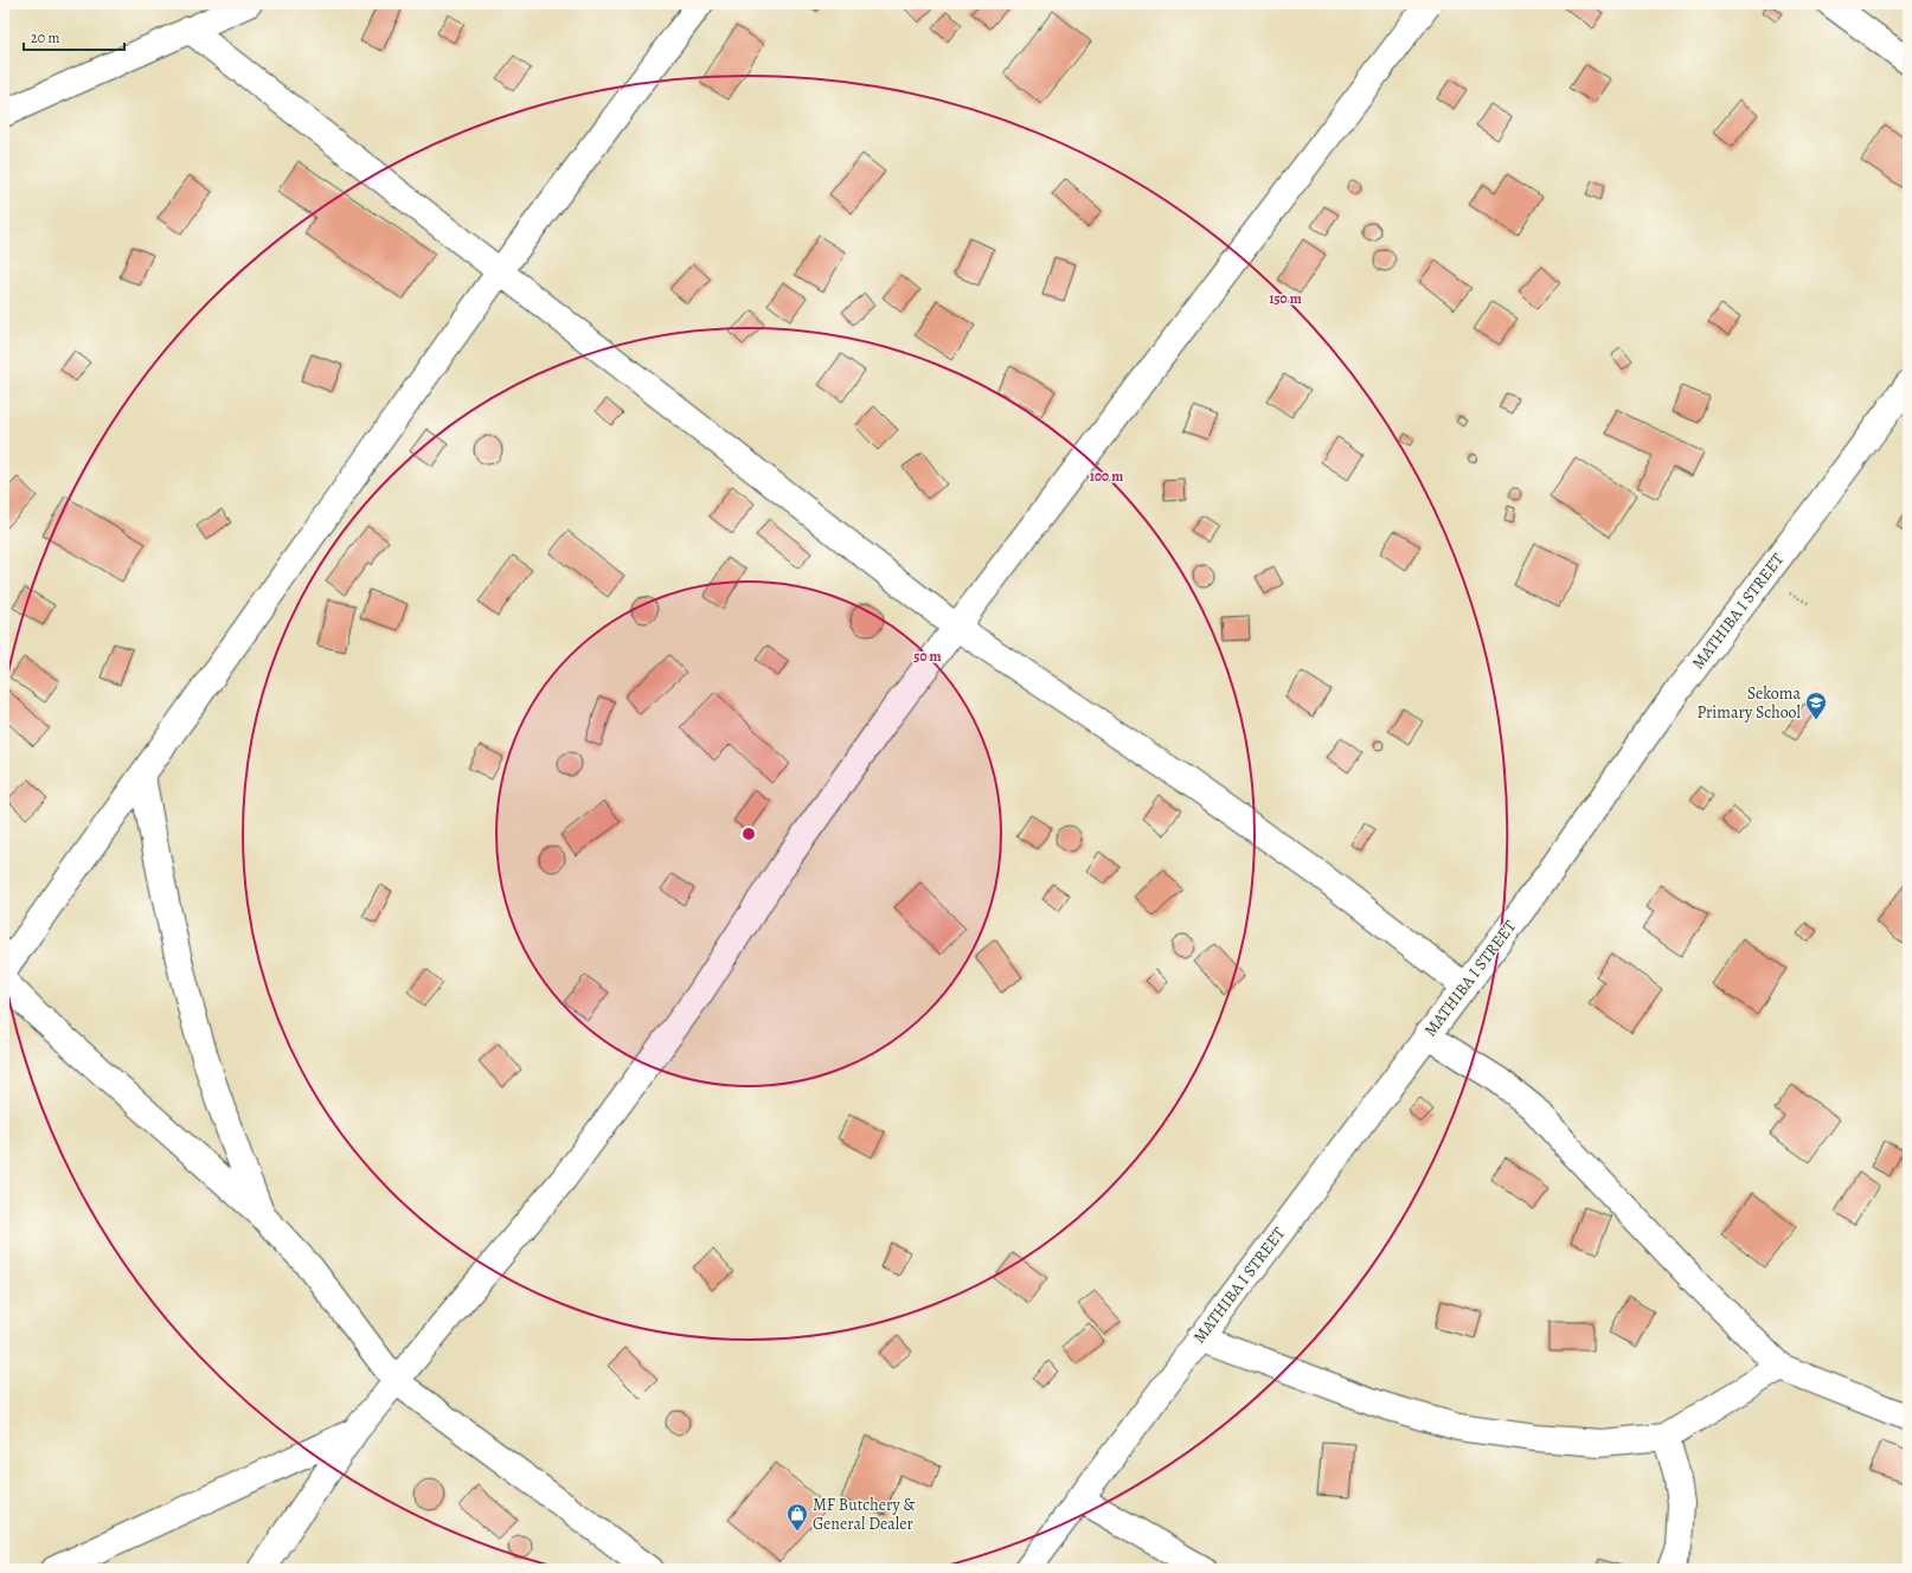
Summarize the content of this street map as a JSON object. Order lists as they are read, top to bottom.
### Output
{
  "streets": {
    "street": ["MATHIBA I STREET"]
  },
  "places": {
    "school or university": ["Sekoma Primary School"],
    "shop": ["MF Butchery & General Dealer"]
  },
  "scale_bar": "20 m",
  "rings": ["150 m", "100 m", "50 m"]
}
